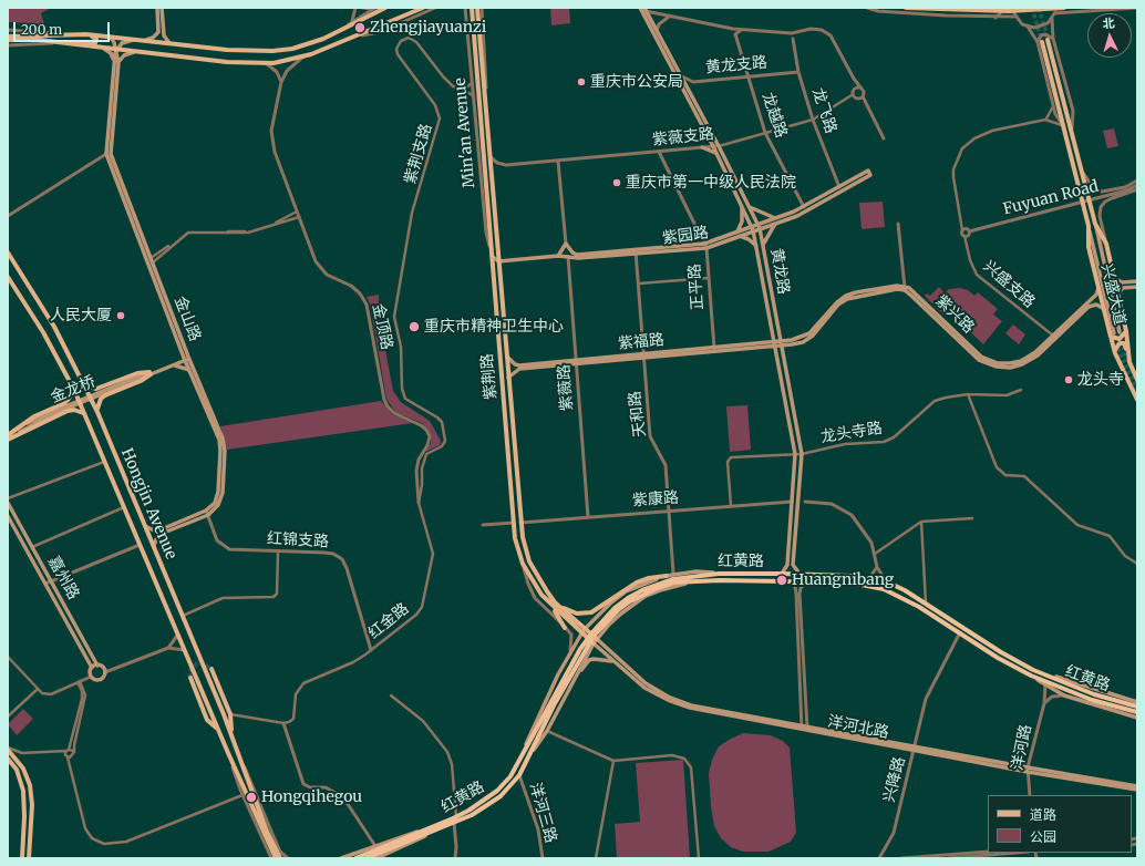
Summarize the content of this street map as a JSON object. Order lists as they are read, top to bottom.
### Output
{
  "streets": {
    "highway": ["红黄路"],
    "main road": [
      "紫园路",
      "黄龙路",
      "兴盛大道",
      "紫兴路",
      "金山路",
      "紫福路",
      "紫荆路",
      "金龙桥",
      "Hongjin Avenue",
      "嘉州路",
      "洋河北路"
    ],
    "street": [
      "黄龙支路",
      "龙飞路",
      "龙越路",
      "Min'an Avenue",
      "紫薇支路",
      "紫荆支路",
      "Fuyuan Road",
      "兴盛支路",
      "正平路",
      "金顶路",
      "紫薇路",
      "天和路",
      "龙头寺路",
      "紫康路",
      "红锦支路",
      "红金路",
      "洋河路",
      "兴降路",
      "洋河三路"
    ]
  },
  "crossings": [
    ["黄龙支路", "龙飞路"],
    ["黄龙支路", "龙越路"],
    ["黄龙支路", "黄龙路"],
    ["龙飞路", "紫薇支路"],
    ["龙飞路", "紫园路"],
    ["龙越路", "紫薇支路"],
    ["龙越路", "紫园路"],
    ["Min'an Avenue", "紫荆路"],
    ["紫薇支路", "黄龙路"],
    ["紫薇支路", "正平路"],
    ["紫薇支路", "紫荆路"],
    ["紫荆支路", "红金路"],
    ["Fuyuan Road", "兴盛支路"],
    ["紫园路", "黄龙路"],
    ["紫园路", "正平路"],
    ["紫园路", "紫荆路"],
    ["紫园路", "紫薇路"],
    ["紫园路", "天和路"],
    ["黄龙路", "紫福路"],
    ["黄龙路", "龙头寺路"],
    ["黄龙路", "紫康路"],
    ["黄龙路", "红黄路"],
    ["兴盛支路", "紫兴路"],
    ["正平路", "紫福路"],
    ["兴盛大道", "紫兴路"],
    ["金山路", "红锦支路"],
    ["金顶路", "红金路"],
    ["紫福路", "紫荆路"],
    ["紫福路", "紫薇路"],
    ["紫福路", "天和路"],
    ["紫荆路", "紫康路"],
    ["紫荆路", "洋河北路"],
    ["紫薇路", "紫康路"],
    ["天和路", "紫康路"],
    ["龙头寺路", "紫康路"],
    ["红锦支路", "红金路"],
    ["红黄路", "兴降路"],
    ["红黄路", "洋河三路"],
    ["洋河北路", "洋河路"],
    ["洋河北路", "兴降路"]
  ],
  "places": [
    "Zhengjiayuanzi",
    "重庆市公安局",
    "重庆市第一中级人民法院",
    "人民大厦",
    "重庆市精神卫生中心",
    "龙头寺",
    "Huangnibang",
    "Hongqihegou"
  ],
  "legend": ["道路", "公园"],
  "scale_bar": "200 m",
  "north": "top"
}
